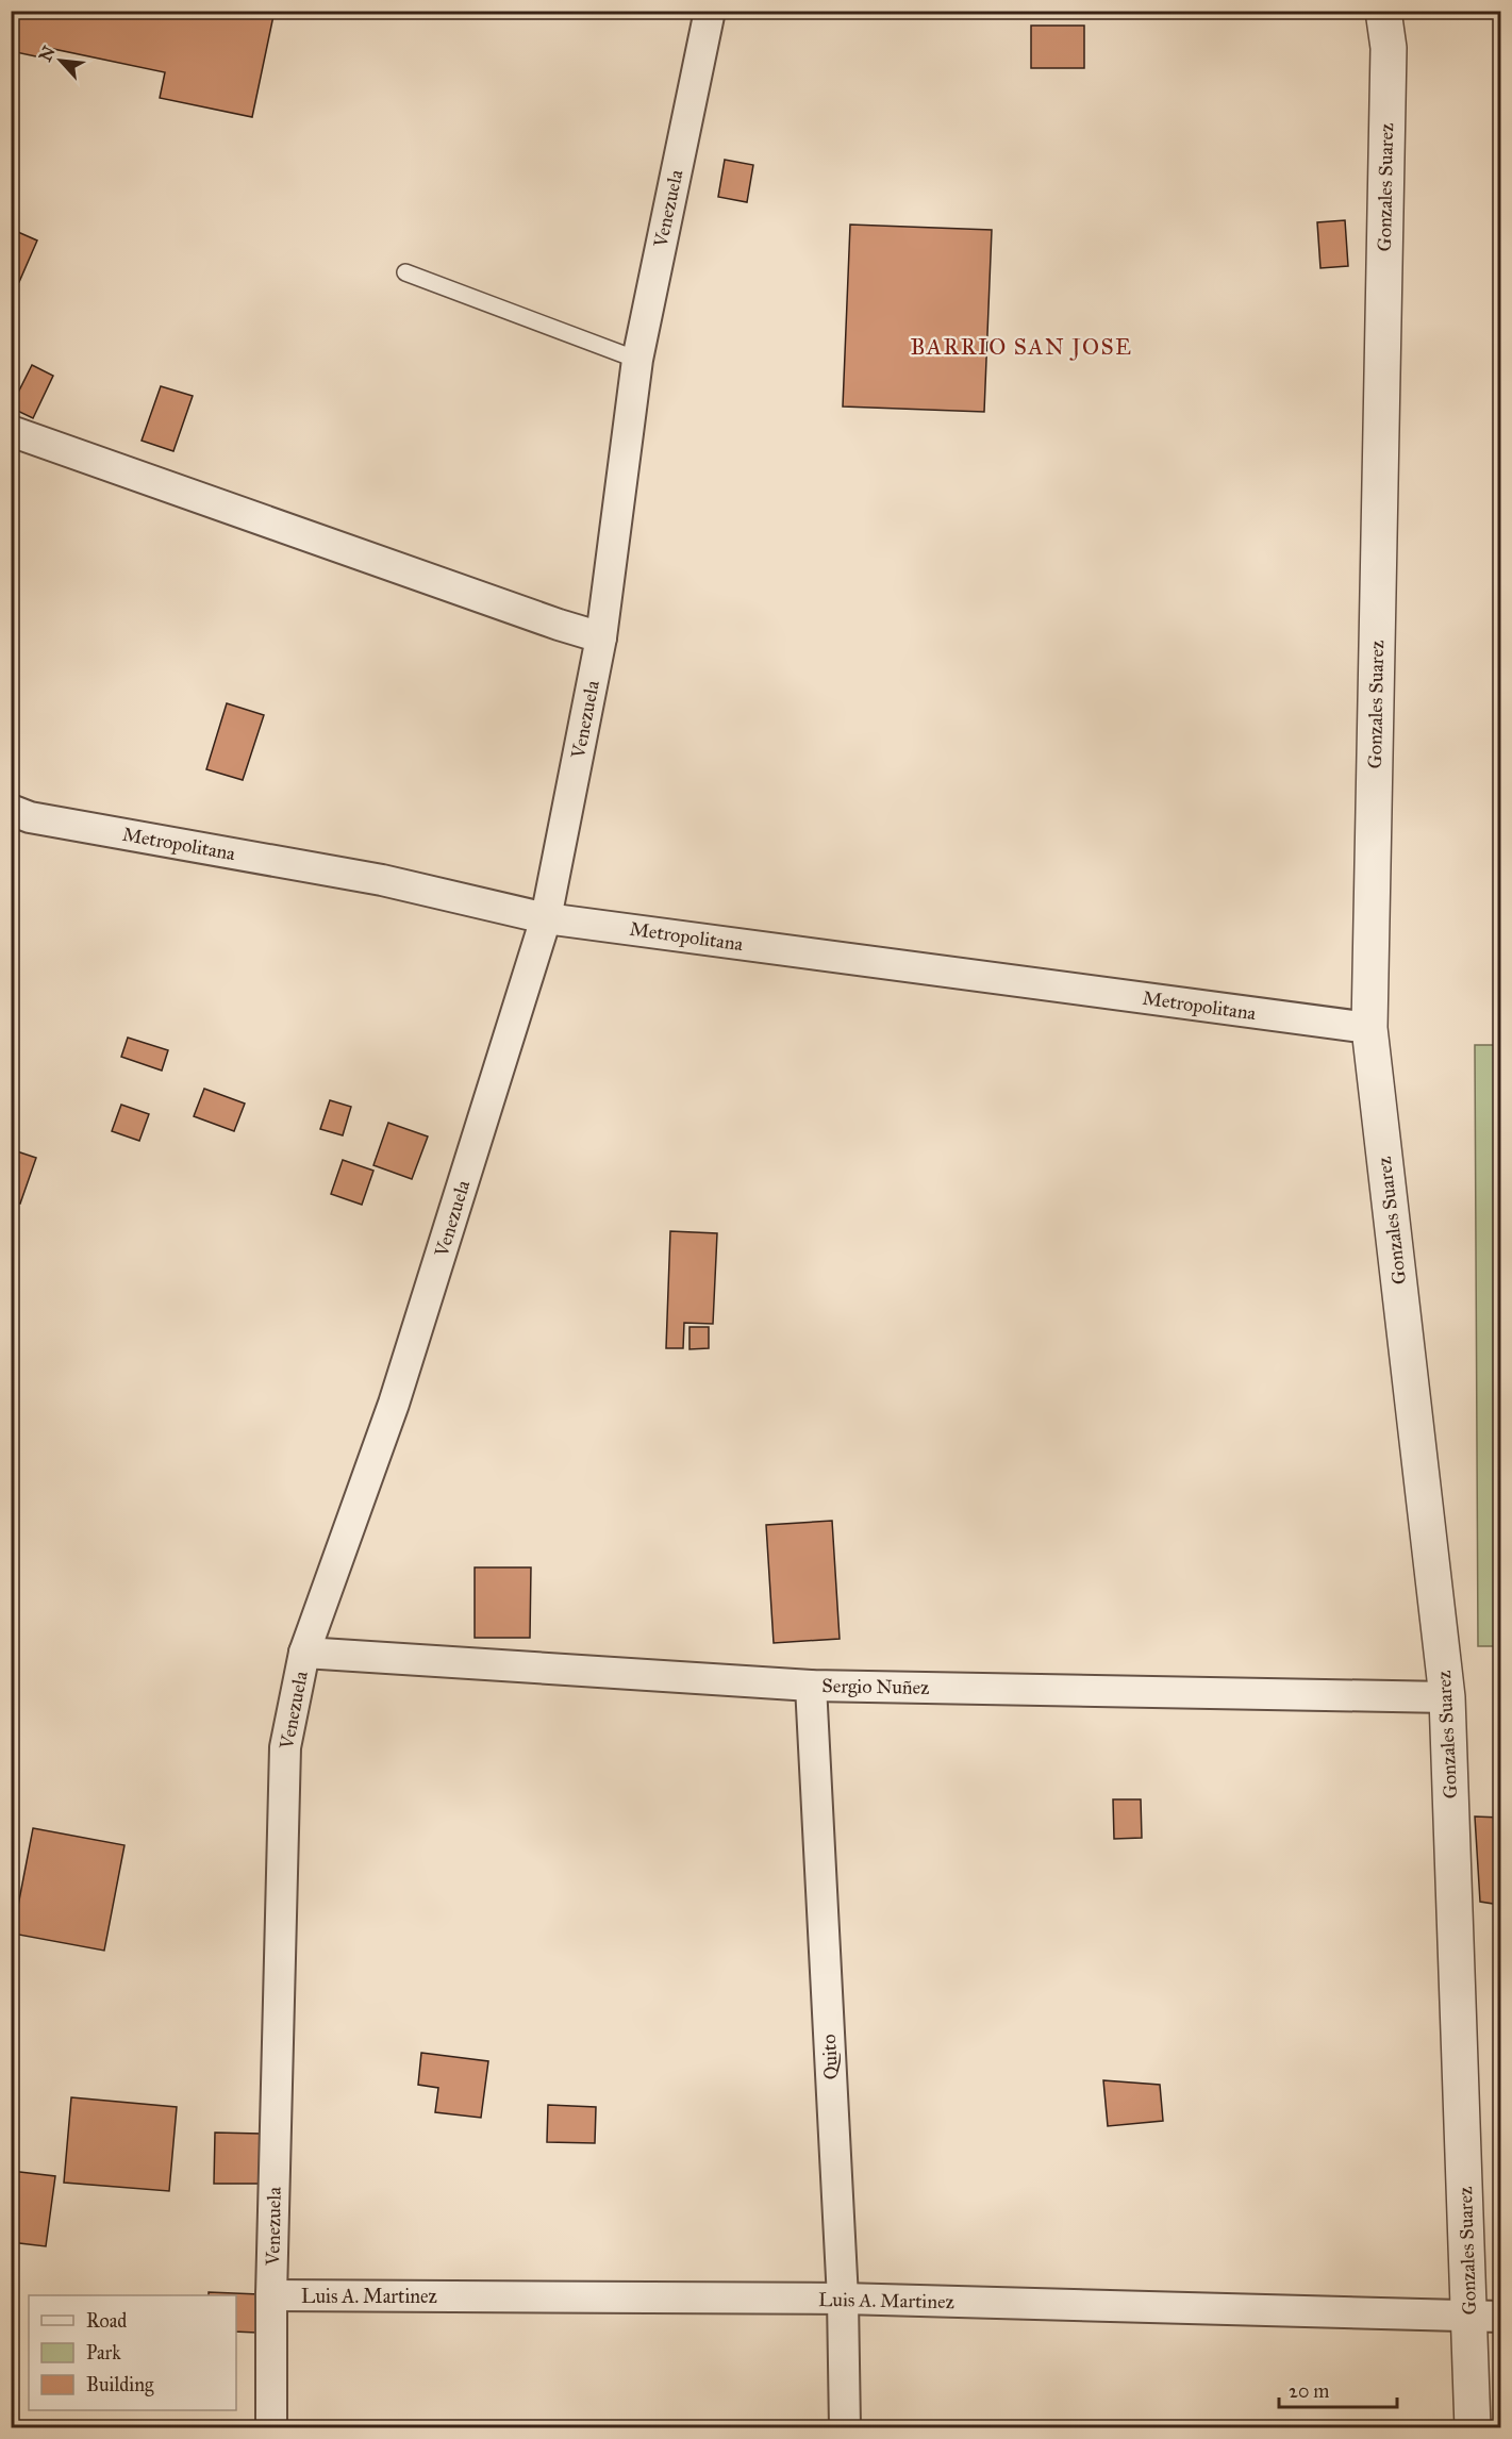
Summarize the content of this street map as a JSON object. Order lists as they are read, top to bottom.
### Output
{
  "streets": {
    "street": [
      "Gonzales Suarez",
      "Venezuela",
      "Metropolitana",
      "Sergio Nuñez",
      "Quito",
      "Luis A. Martinez"
    ]
  },
  "crossings": [
    ["Gonzales Suarez", "Metropolitana"],
    ["Gonzales Suarez", "Sergio Nuñez"],
    ["Gonzales Suarez", "Luis A. Martinez"],
    ["Venezuela", "Metropolitana"],
    ["Venezuela", "Sergio Nuñez"],
    ["Venezuela", "Luis A. Martinez"],
    ["Sergio Nuñez", "Quito"],
    ["Quito", "Luis A. Martinez"]
  ],
  "districts": ["BARRIO SAN JOSE"],
  "legend": ["Road", "Park", "Building"],
  "scale_bar": "20 m",
  "north": "top left"
}
